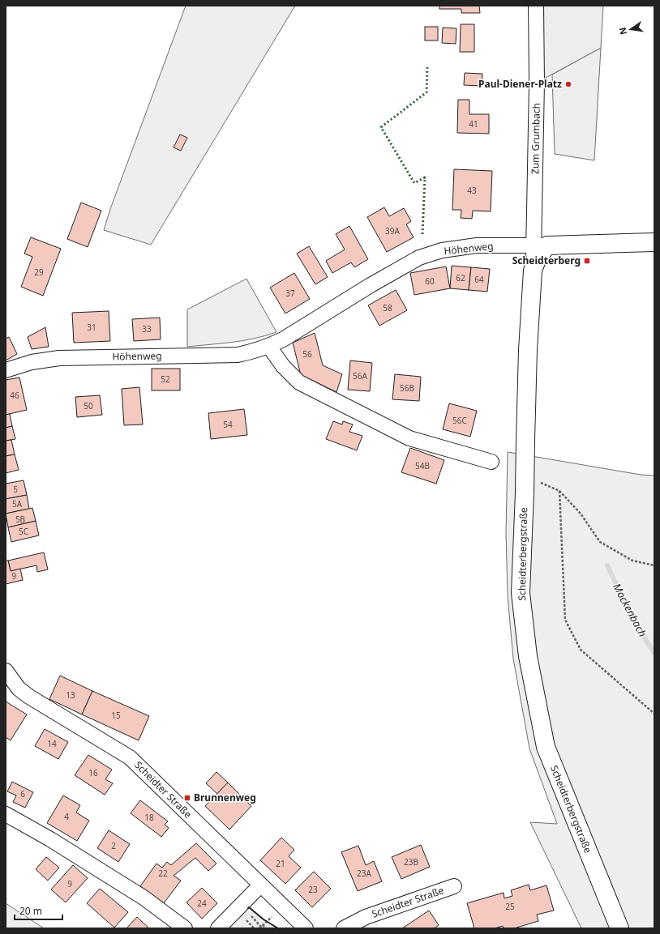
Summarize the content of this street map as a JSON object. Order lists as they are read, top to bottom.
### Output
{
  "streets": {
    "street": [
      "Zum Grumbach",
      "Höhenweg",
      "Scheidterbergstraße",
      "Scheidter Straße"
    ]
  },
  "crossings": [
    ["Zum Grumbach", "Höhenweg"],
    ["Zum Grumbach", "Scheidterbergstraße"],
    ["Höhenweg", "Scheidterbergstraße"]
  ],
  "water": ["Mockenbach"],
  "places": {
    "other": ["Paul-Diener-Platz"],
    "transit": ["Scheidterberg", "Brunnenweg"]
  },
  "house_numbers": [
    "41",
    "43",
    "39A",
    "29",
    "62",
    "64",
    "60",
    "37",
    "58",
    "31",
    "33",
    "56",
    "56A",
    "52",
    "56B",
    "46",
    "50",
    "56C",
    "54",
    "54B",
    "5",
    "5A",
    "5B",
    "5C",
    "9",
    "13",
    "15",
    "14",
    "16",
    "6",
    "4",
    "18",
    "2",
    "23B",
    "21",
    "22",
    "23A",
    "9",
    "23",
    "24",
    "25"
  ],
  "scale_bar": "20 m",
  "north": "left"
}
